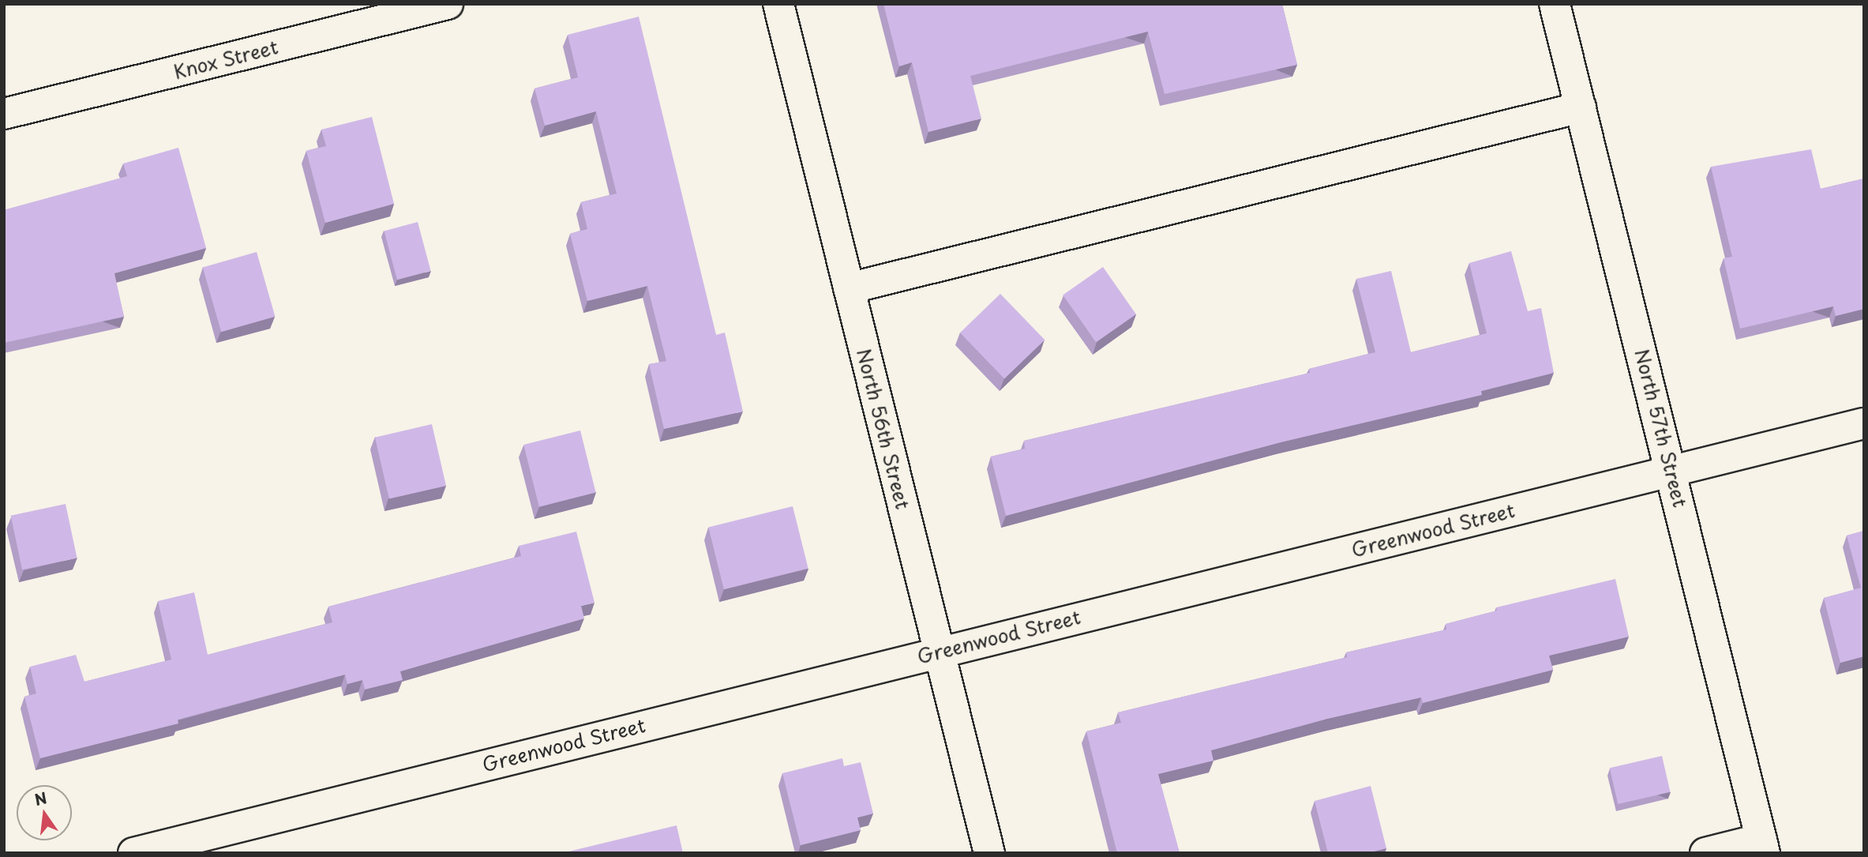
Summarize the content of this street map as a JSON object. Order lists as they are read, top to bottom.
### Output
{
  "streets": {
    "street": [
      "Knox Street",
      "North 57th Street",
      "North 56th Street",
      "Greenwood Street"
    ]
  },
  "crossings": [
    ["North 57th Street", "Greenwood Street"],
    ["North 56th Street", "Greenwood Street"]
  ],
  "north": "top"
}
